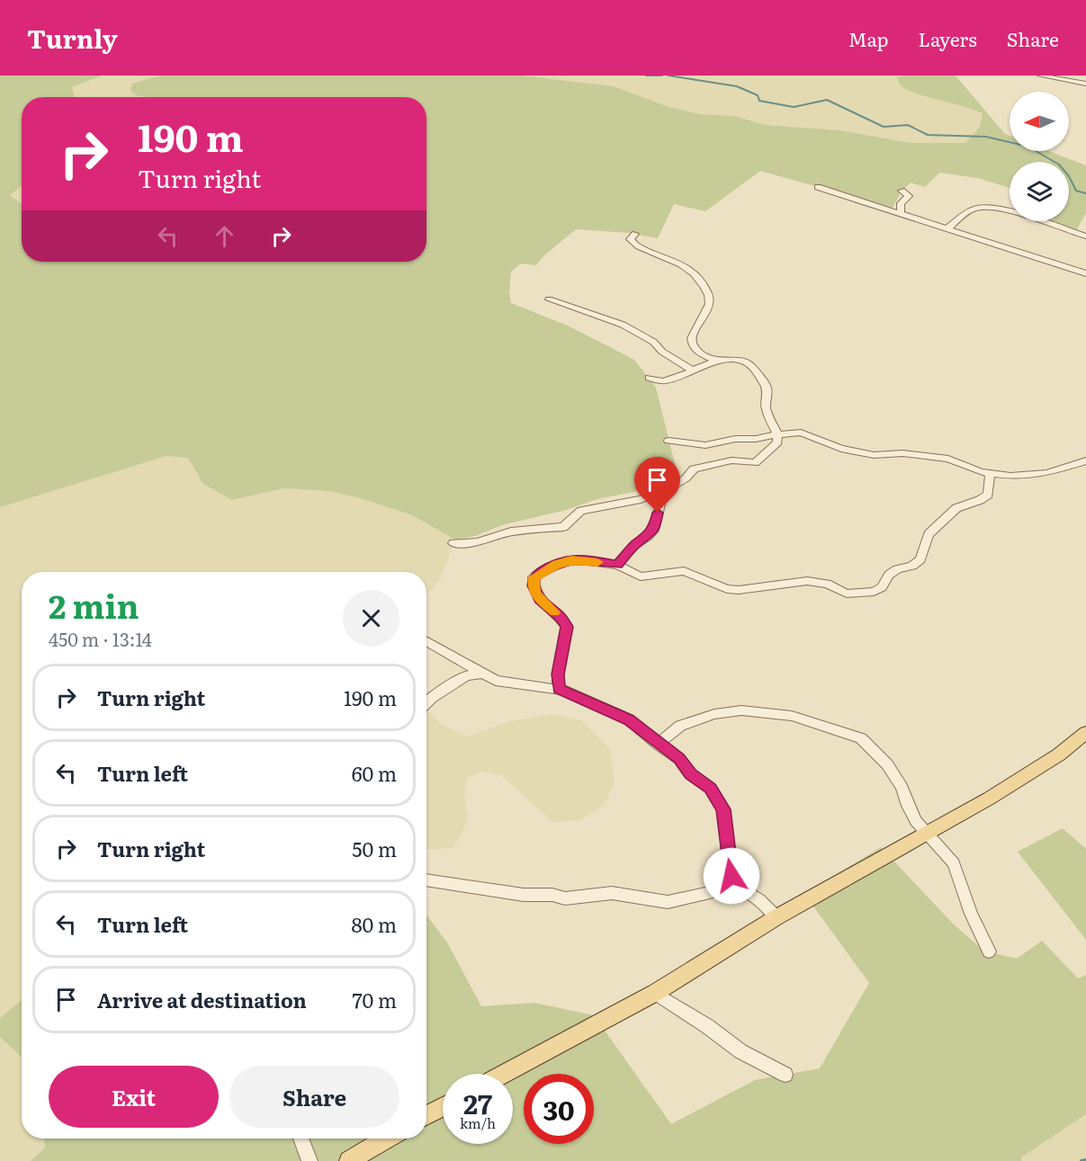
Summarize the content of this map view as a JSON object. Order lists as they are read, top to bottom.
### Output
{
  "north": "left",
  "page": {
    "header": "Turnly",
    "nav": ["Map", "Layers", "Share"],
    "turn": ["190 m", "Turn right"],
    "heading": ["2 min", "450 m · 13:14"],
    "list": [
      {
        "name": "Turn right",
        "value": "190 m"
      },
      {
        "name": "Turn left",
        "value": "60 m"
      },
      {
        "name": "Turn right",
        "value": "50 m"
      },
      {
        "name": "Turn left",
        "value": "80 m"
      },
      {
        "name": "Arrive at destination",
        "value": "70 m"
      }
    ],
    "buttons": ["Exit", "Share"],
    "speed": "27 km/h",
    "limit": "30"
  }
}
